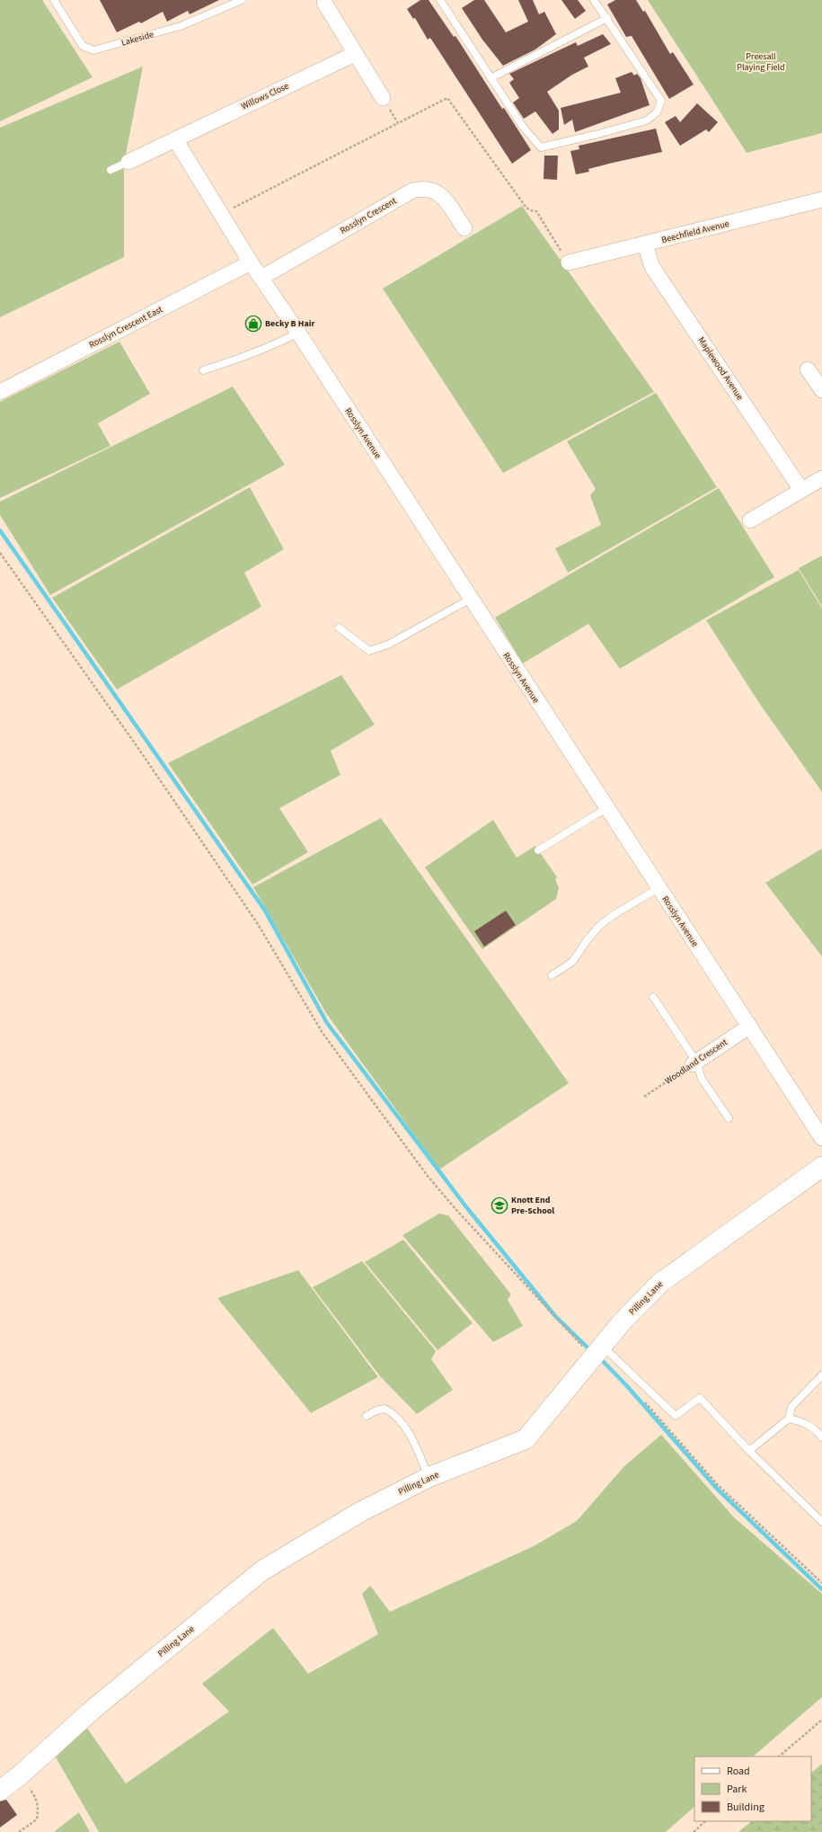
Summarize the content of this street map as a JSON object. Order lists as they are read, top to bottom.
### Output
{
  "streets": {
    "street": [
      "Willows Close",
      "Rosslyn Crescent",
      "Beechfield Avenue",
      "Rosslyn Crescent East",
      "Maplewood Avenue",
      "Rosslyn Avenue",
      "Woodland Crescent",
      "Pilling Lane"
    ],
    "lane": ["Lakeside"]
  },
  "crossings": [
    ["Rosslyn Crescent", "Rosslyn Avenue"],
    ["Beechfield Avenue", "Maplewood Avenue"],
    ["Rosslyn Crescent East", "Rosslyn Avenue"],
    ["Rosslyn Avenue", "Woodland Crescent"]
  ],
  "parks": ["Preesall Playing Field"],
  "places": {
    "shop": ["Becky B Hair"],
    "school or university": ["Knott End Pre-School"]
  },
  "legend": ["Road", "Park", "Building"]
}
